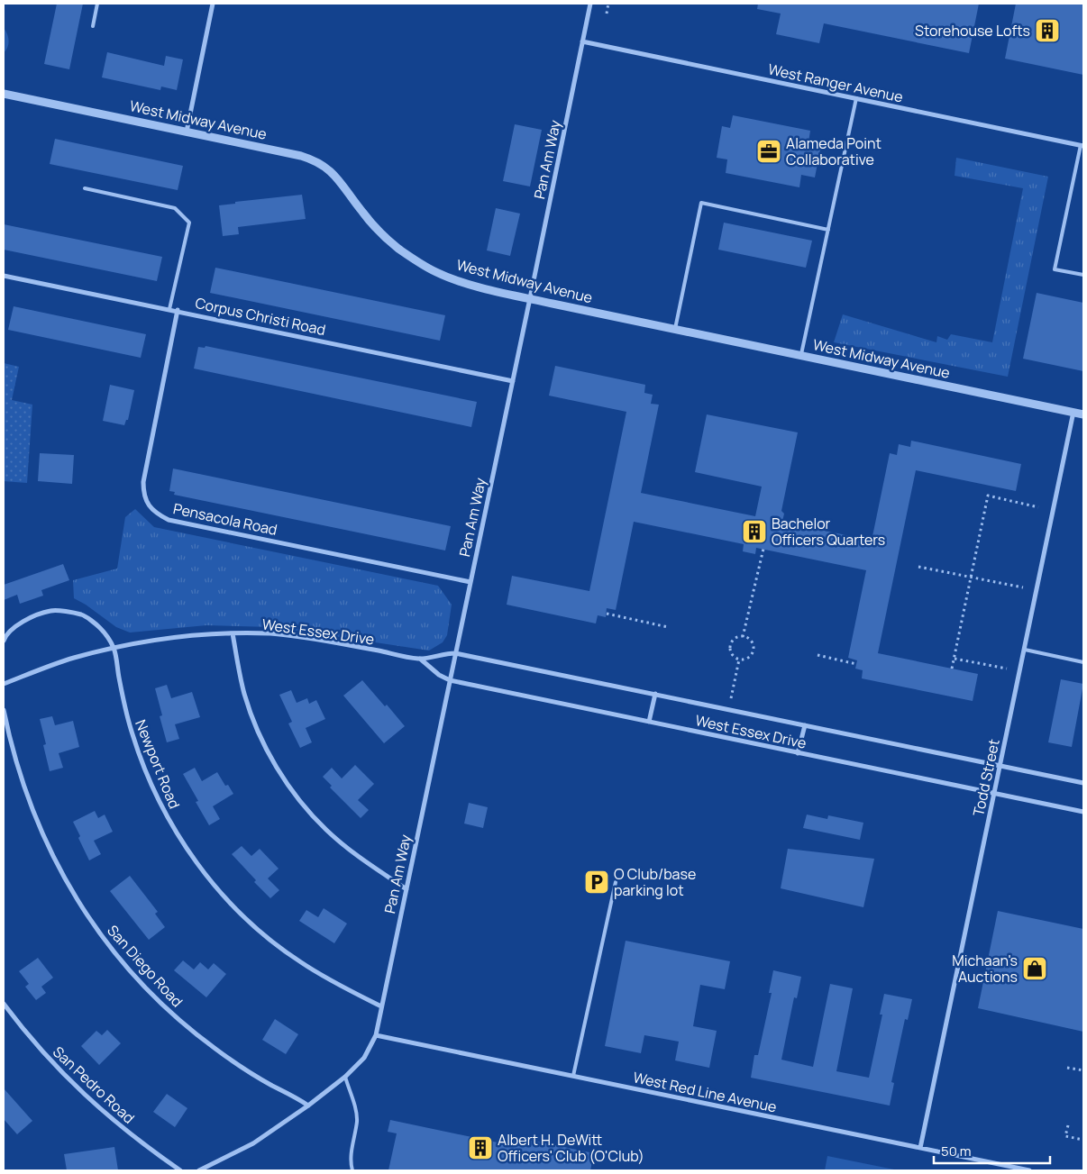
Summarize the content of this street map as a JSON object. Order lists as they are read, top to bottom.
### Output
{
  "streets": {
    "street": [
      "West Ranger Avenue",
      "West Midway Avenue",
      "Pan Am Way",
      "Corpus Christi Road",
      "Pensacola Road",
      "West Essex Drive",
      "Newport Road",
      "Todd Street",
      "San Diego Road",
      "San Pedro Road",
      "West Red Line Avenue"
    ]
  },
  "crossings": [
    ["West Ranger Avenue", "Pan Am Way"],
    ["West Midway Avenue", "Pan Am Way"],
    ["West Midway Avenue", "Todd Street"],
    ["Pan Am Way", "Corpus Christi Road"],
    ["Pan Am Way", "Pensacola Road"],
    ["Pan Am Way", "West Essex Drive"],
    ["Pan Am Way", "Newport Road"],
    ["Pan Am Way", "San Diego Road"],
    ["Pan Am Way", "West Red Line Avenue"],
    ["Corpus Christi Road", "Pensacola Road"],
    ["West Essex Drive", "Newport Road"],
    ["West Essex Drive", "Todd Street"],
    ["Todd Street", "West Red Line Avenue"]
  ],
  "places": {
    "building": ["Storehouse Lofts", "Bachelor Officers Quarters", "Albert H. DeWitt Officers' Club (O'Club)"],
    "office": ["Alameda Point Collaborative"],
    "parking": ["O Club/base parking lot"],
    "shop": ["Michaan's Auctions"]
  },
  "scale_bar": "50 m"
}
